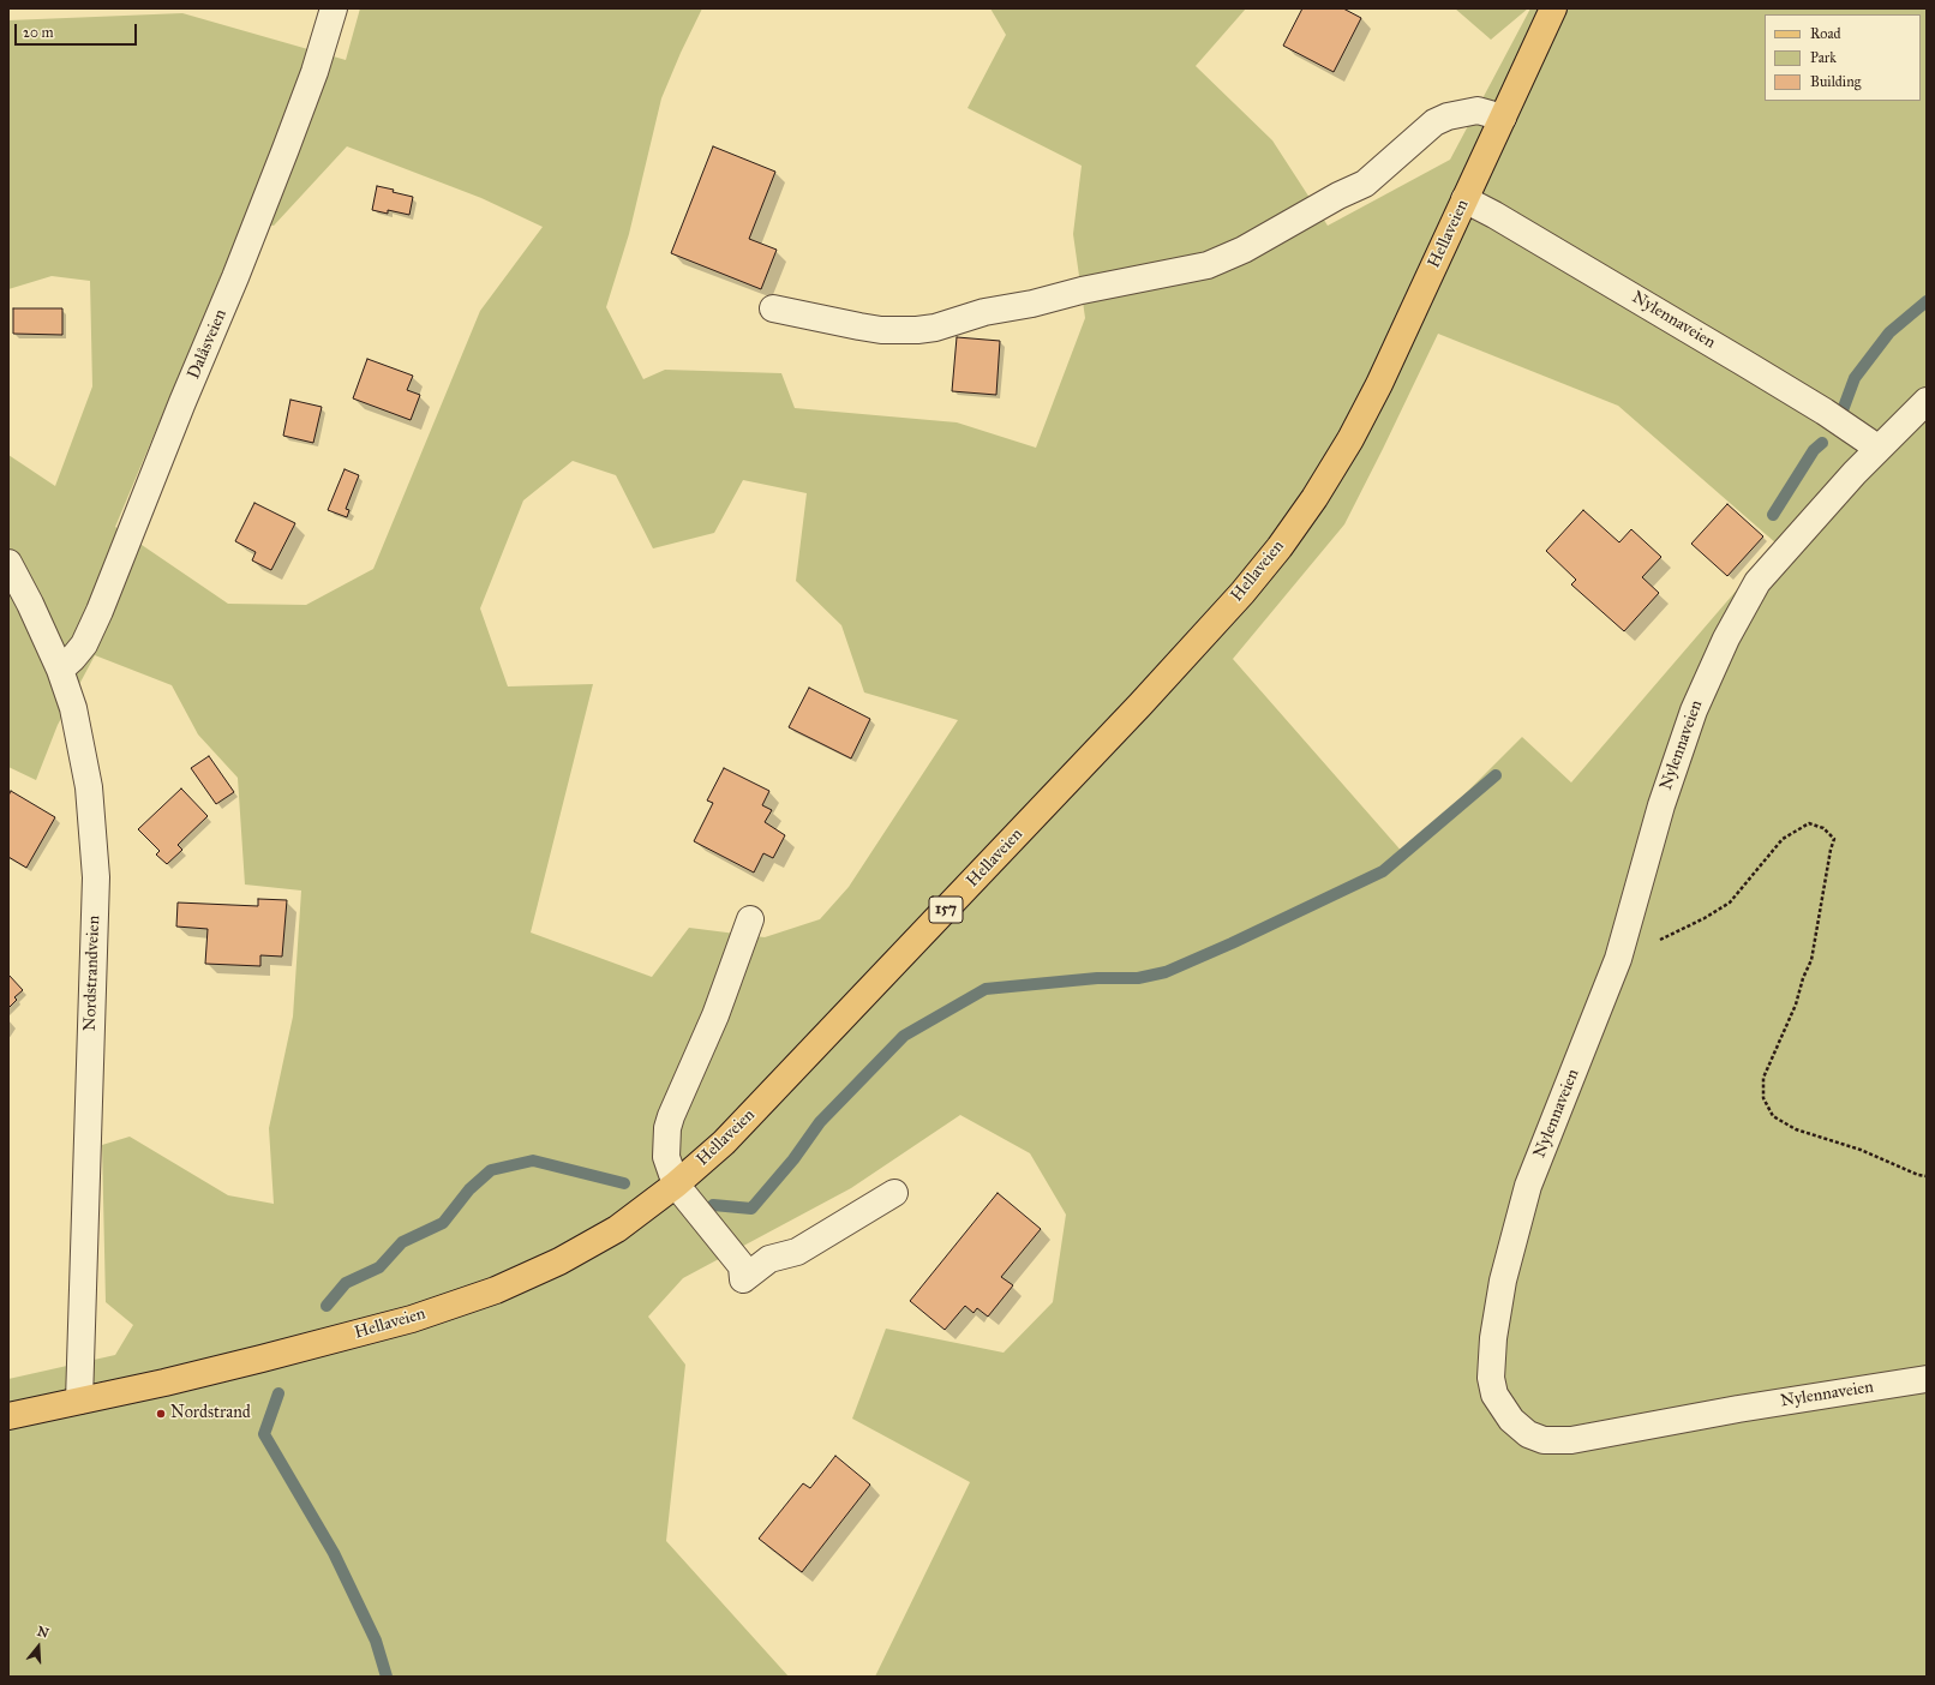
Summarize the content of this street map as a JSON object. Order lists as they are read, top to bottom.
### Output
{
  "streets": {
    "main road": ["Hellaveien", "157"],
    "street": ["Nylennaveien", "Dalåsveien", "Nordstrandveien"]
  },
  "crossings": [
    ["Hellaveien", "Nylennaveien"],
    ["Hellaveien", "Nordstrandveien"],
    ["Dalåsveien", "Nordstrandveien"]
  ],
  "places": ["Nordstrand"],
  "legend": ["Road", "Park", "Building"],
  "scale_bar": "20 m",
  "north": "top"
}
